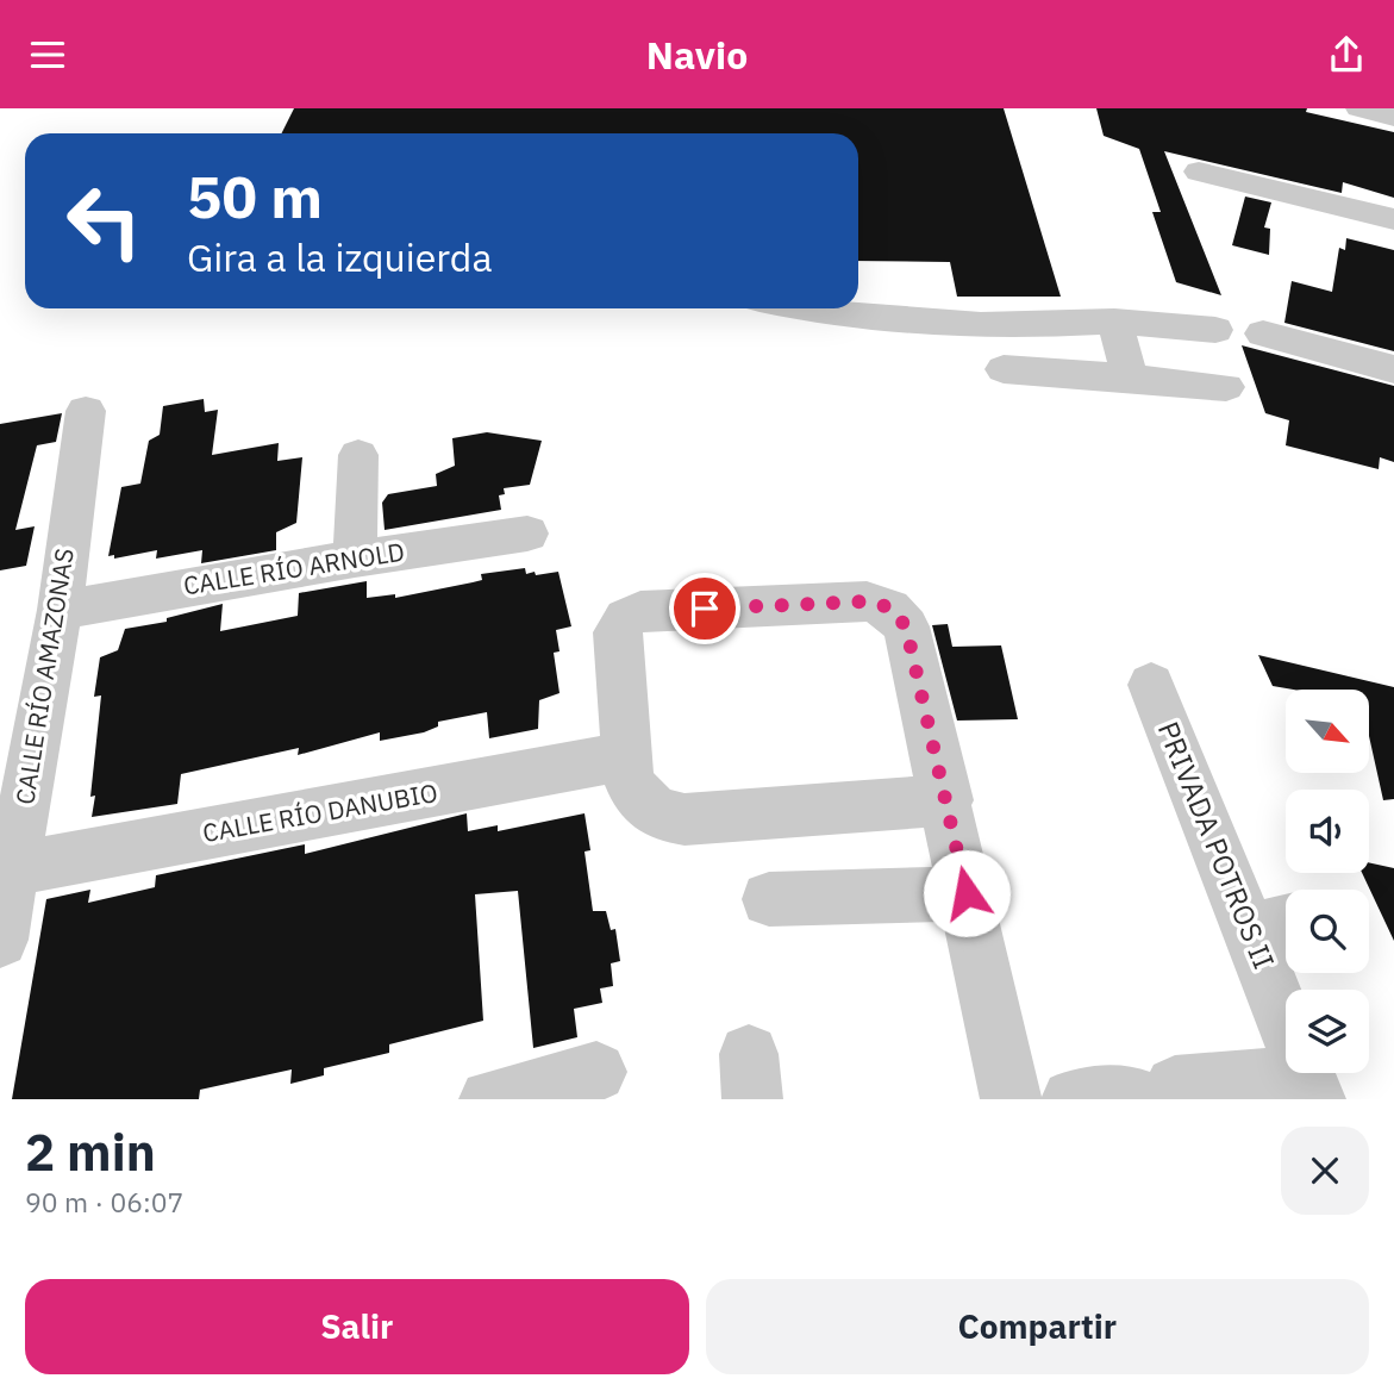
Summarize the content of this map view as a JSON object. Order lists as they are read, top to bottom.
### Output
{
  "streets": {
    "street": [
      "CALLE RÍO ARNOLD",
      "CALLE RÍO AMAZONAS",
      "CALLE RÍO DANUBIO",
      "PRIVADA POTROS II"
    ]
  },
  "crossings": [
    ["CALLE RÍO ARNOLD", "CALLE RÍO AMAZONAS"],
    ["CALLE RÍO AMAZONAS", "CALLE RÍO DANUBIO"]
  ],
  "north": "bottom right",
  "page": {
    "header": "Navio",
    "turn": ["50 m", "Gira a la izquierda"],
    "heading": ["2 min", "90 m · 06:07"],
    "buttons": ["Salir", "Compartir"]
  }
}
